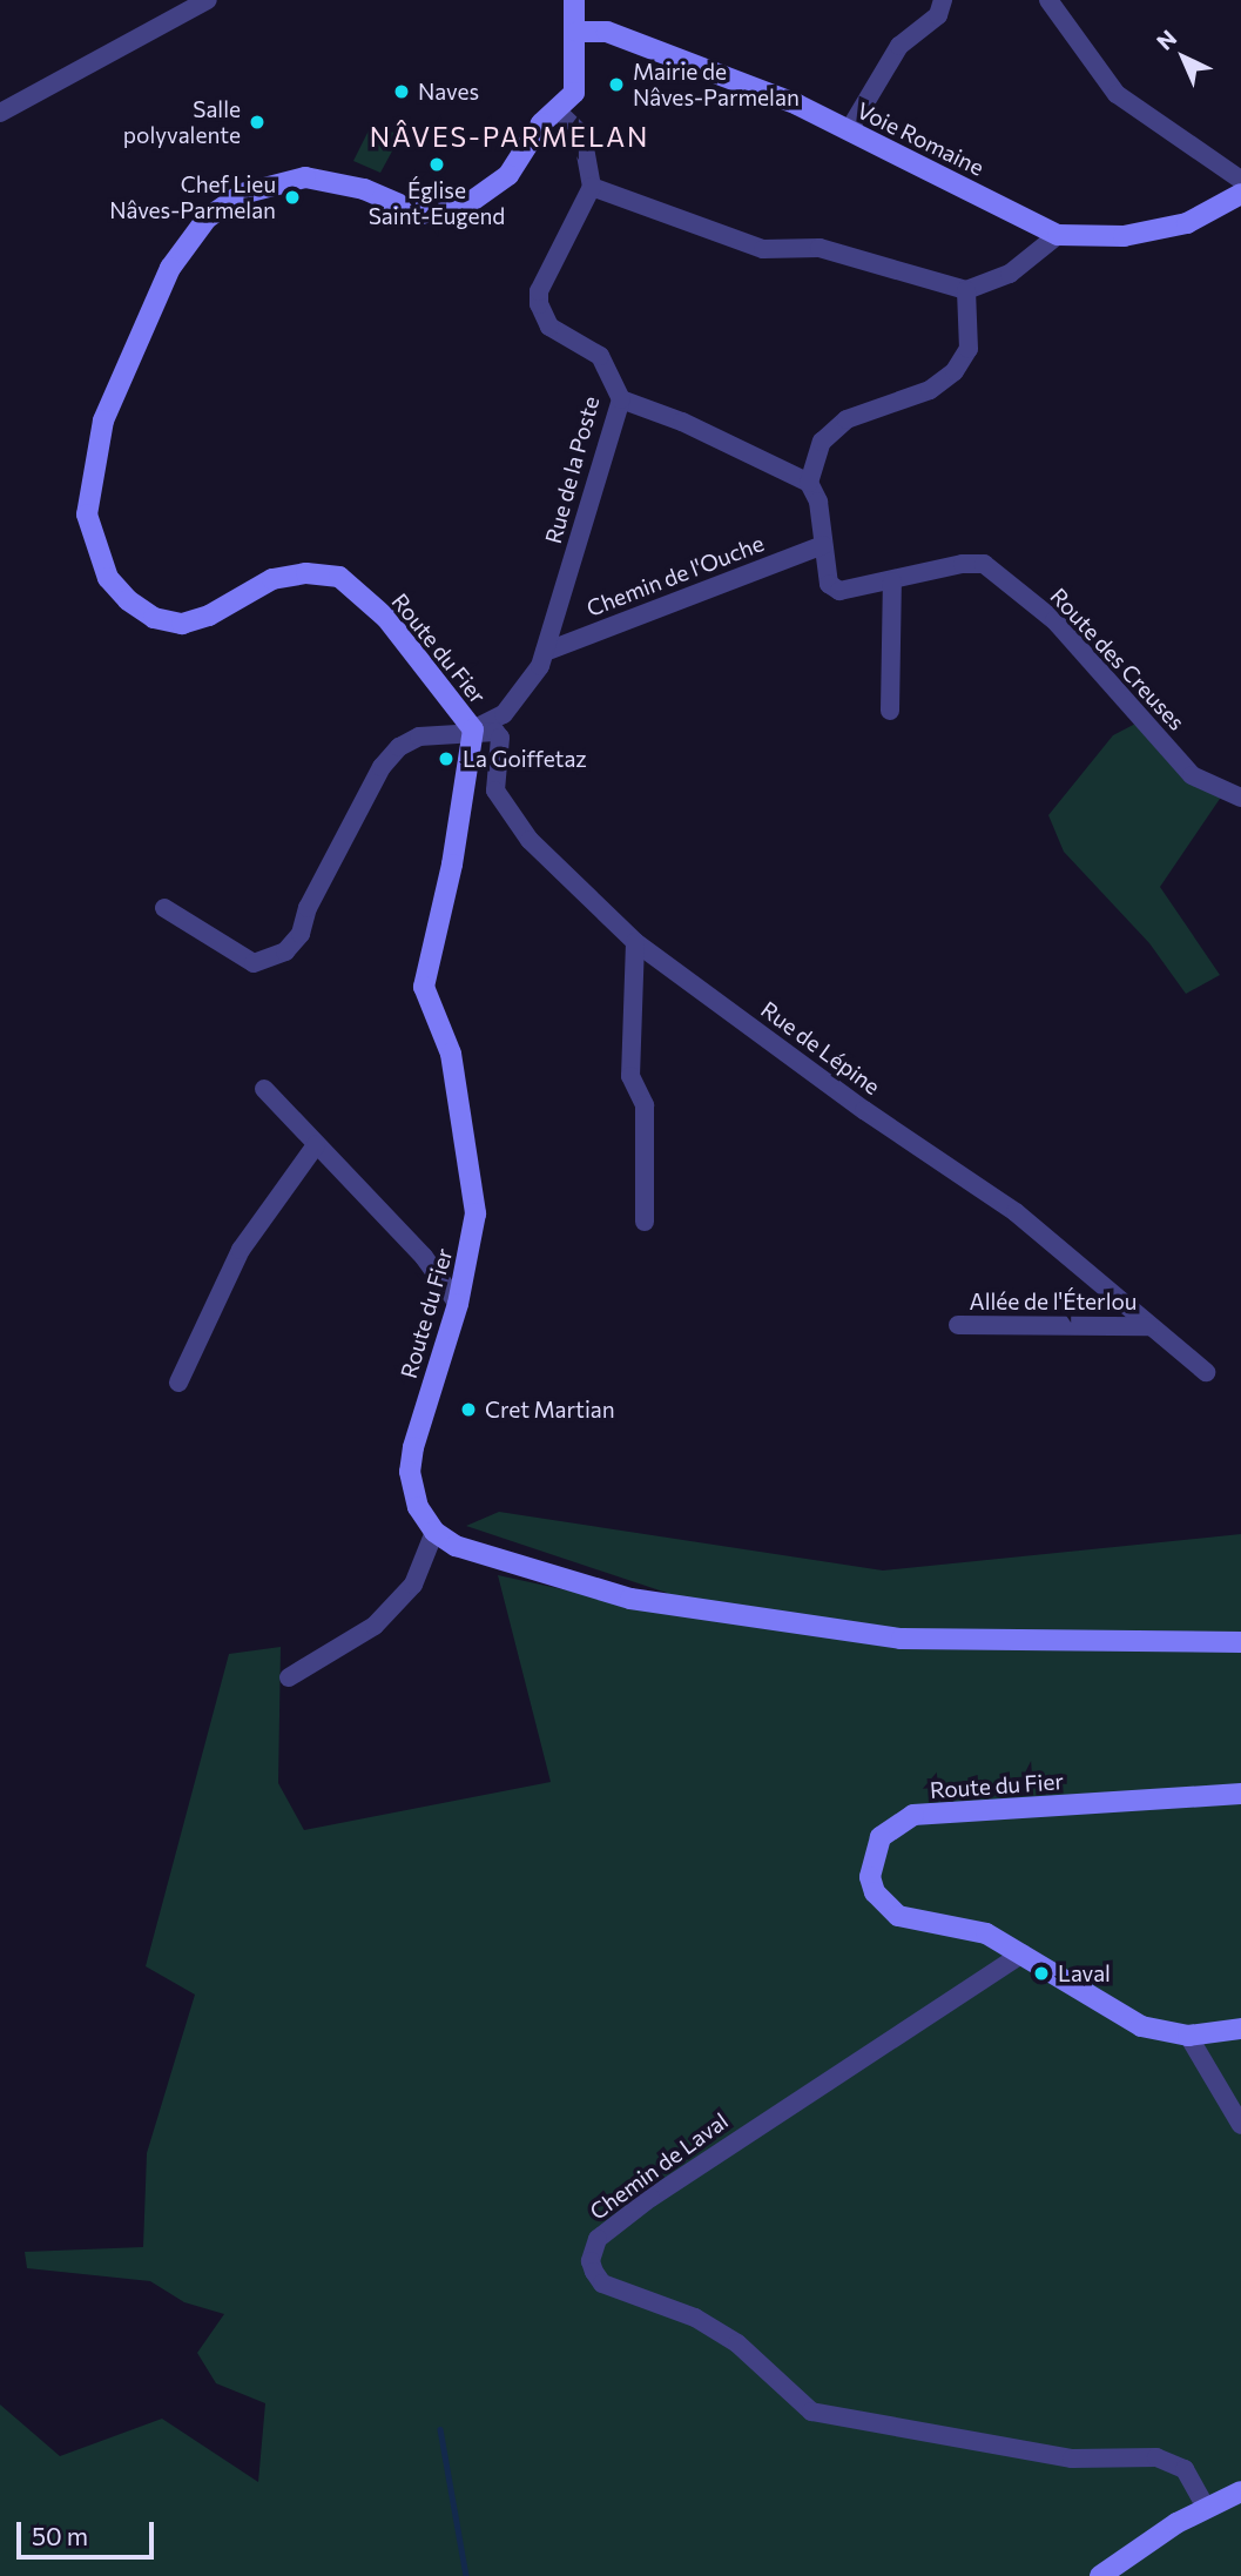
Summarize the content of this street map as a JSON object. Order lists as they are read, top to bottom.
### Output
{
  "streets": {
    "main road": ["Voie Romaine", "Route du Fier"],
    "street": [
      "Rue de la Poste",
      "Chemin de l'Ouche",
      "Route des Creuses",
      "Rue de Lépine",
      "Allée de l'Éterlou",
      "Chemin de Laval"
    ]
  },
  "crossings": [
    ["Voie Romaine", "Route du Fier"],
    ["Rue de la Poste", "Chemin de l'Ouche"],
    ["Rue de la Poste", "Route du Fier"],
    ["Rue de la Poste", "Rue de Lépine"],
    ["Chemin de l'Ouche", "Route des Creuses"],
    ["Route du Fier", "Rue de Lépine"],
    ["Route du Fier", "Chemin de Laval"],
    ["Rue de Lépine", "Allée de l'Éterlou"]
  ],
  "districts": ["NÂVES-PARMELAN"],
  "places": [
    "Mairie de Nâves-Parmelan",
    "Naves",
    "Salle polyvalente",
    "Église Saint-Eugend",
    "Chef Lieu Nâves-Parmelan",
    "La Goiffetaz",
    "Cret Martian",
    "Laval"
  ],
  "scale_bar": "50 m",
  "north": "top left"
}
